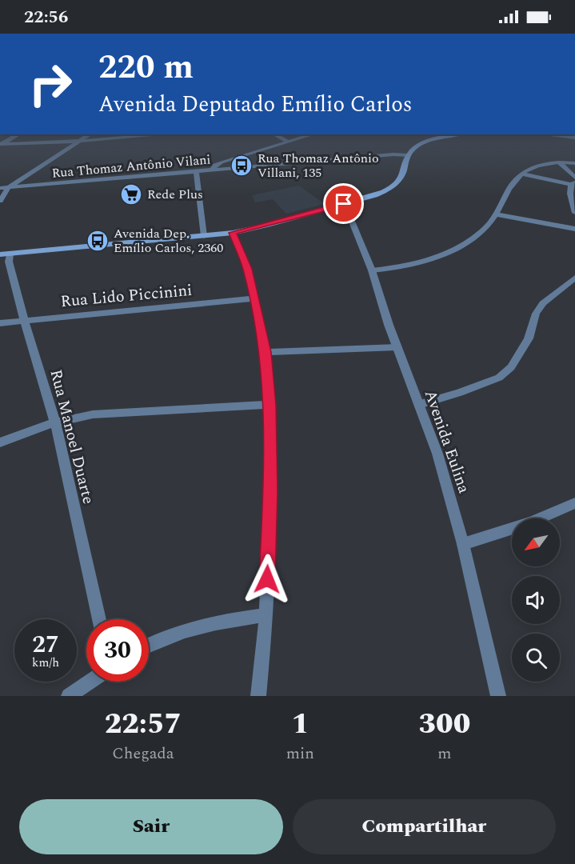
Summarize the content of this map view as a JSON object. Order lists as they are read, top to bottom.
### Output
{
  "streets": {
    "street": [
      "Rua Thomaz Antônio Vilani",
      "Rua Lido Piccinini",
      "Rua Manoel Duarte",
      "Avenida Eulina"
    ]
  },
  "crossings": [
    ["Rua Lido Piccinini", "Rua Manoel Duarte"]
  ],
  "places": {
    "bus stop": ["Rua Thomaz Antônio Villani, 135", "Avenida Dep. Emílio Carlos, 2360"],
    "supermarket": ["Rede Plus"]
  },
  "north": "bottom left",
  "page": {
    "status": "22:56",
    "turn": ["220 m", "Avenida Deputado Emílio Carlos"],
    "speed": "27 km/h",
    "limit": "30",
    "eta": [
      "22:57",
      "Chegada",
      "1",
      "min",
      "300",
      "m"
    ],
    "buttons": ["Sair", "Compartilhar"]
  }
}
